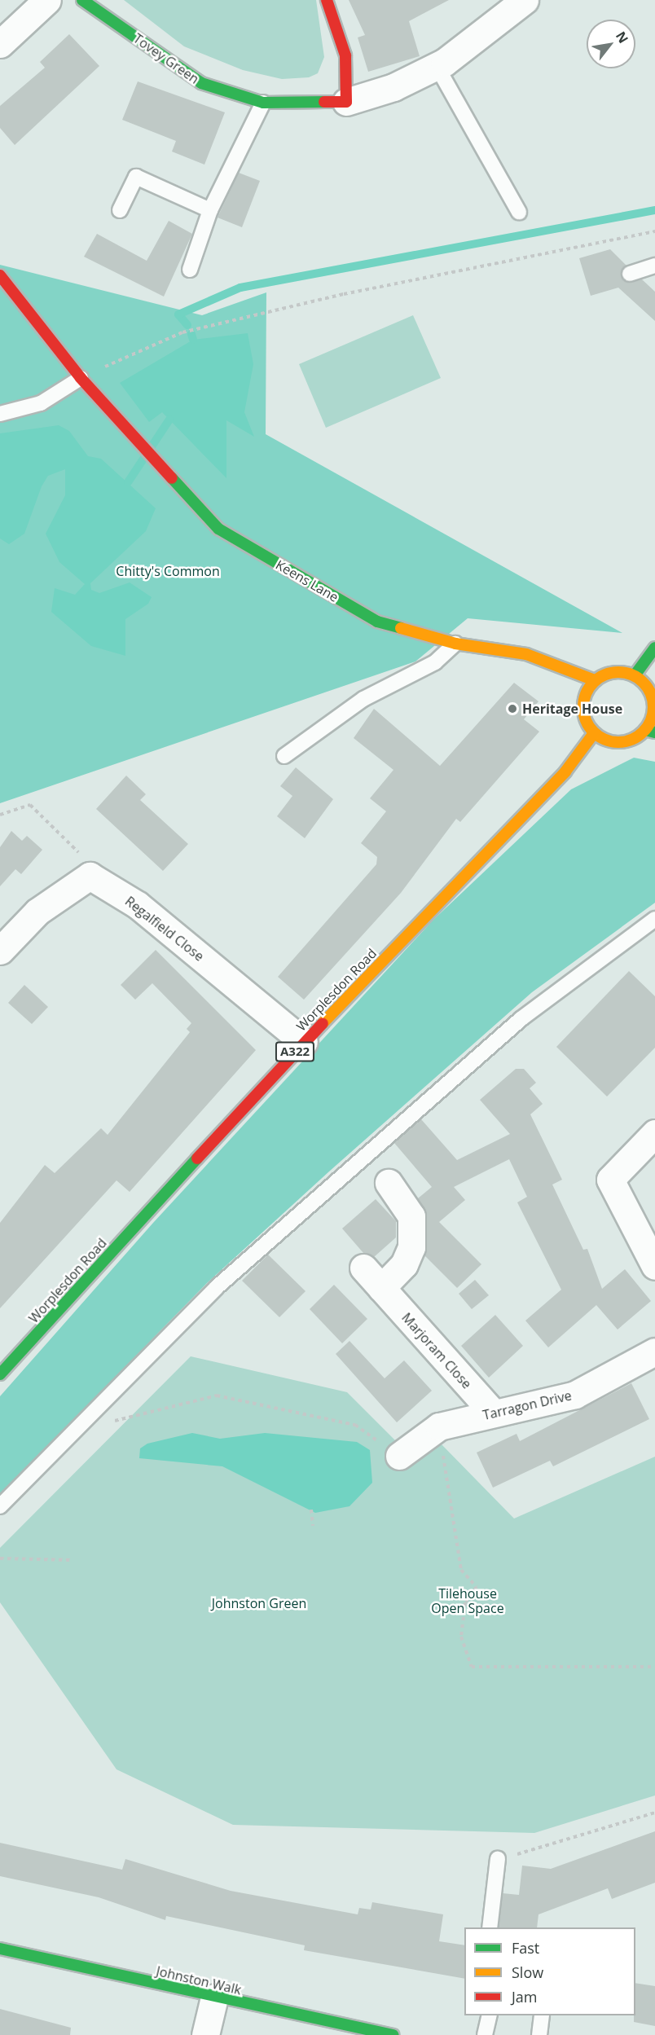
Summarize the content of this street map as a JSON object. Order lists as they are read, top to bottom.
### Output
{
  "streets": {
    "street": [
      "Tovey Green",
      "Keens Lane",
      "Regalfield Close",
      "Worplesdon Road",
      "A322",
      "Marjoram Close",
      "Tarragon Drive",
      "Johnston Walk"
    ]
  },
  "crossings": [
    ["Keens Lane", "Worplesdon Road"],
    ["Regalfield Close", "Worplesdon Road"],
    ["Marjoram Close", "Tarragon Drive"]
  ],
  "parks": ["Chitty's Common", "Tilehouse Open Space", "Johnston Green"],
  "places": ["Heritage House"],
  "legend": ["Fast", "Slow", "Jam"],
  "north": "top right"
}
